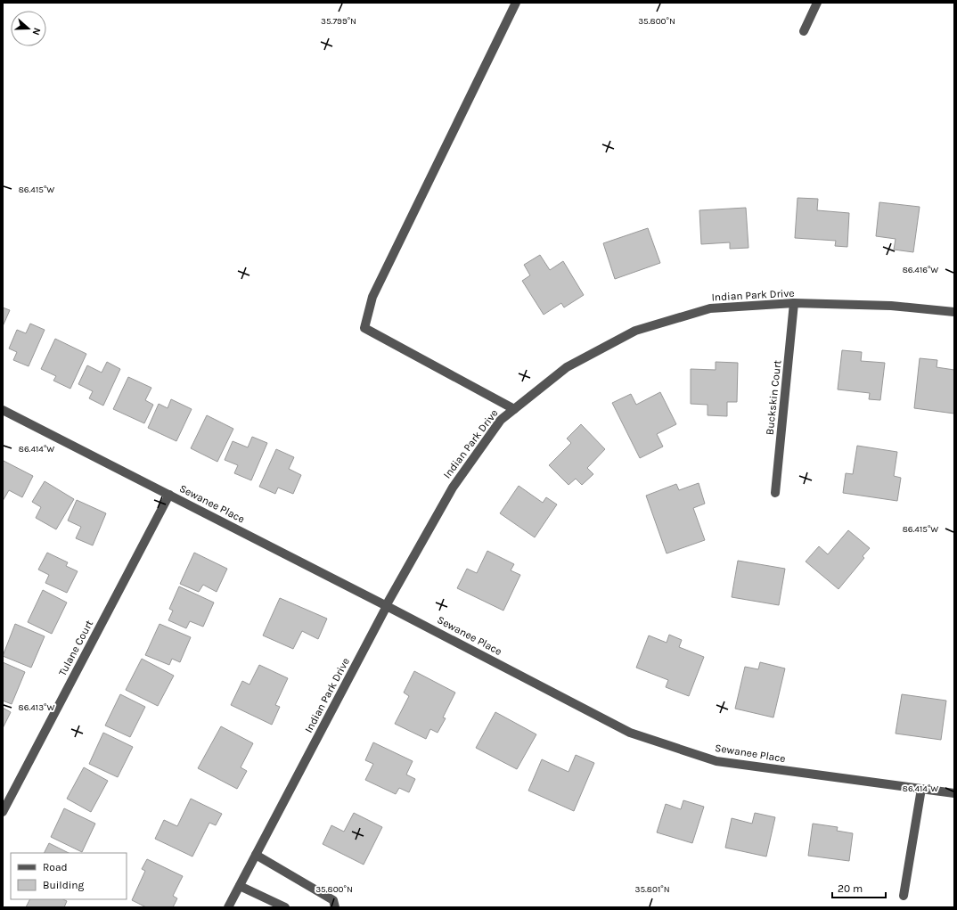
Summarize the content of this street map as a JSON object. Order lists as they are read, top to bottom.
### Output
{
  "streets": {
    "street": [
      "Indian Park Drive",
      "Buckskin Court",
      "Sewanee Place",
      "Tulane Court"
    ]
  },
  "crossings": [
    ["Indian Park Drive", "Buckskin Court"],
    ["Indian Park Drive", "Sewanee Place"],
    ["Sewanee Place", "Tulane Court"]
  ],
  "legend": ["Road", "Building"],
  "scale_bar": "20 m",
  "north": "right",
  "coordinates": [
    "35.799°N",
    "35.800°N",
    "86.415°W",
    "86.416°W",
    "86.414°W",
    "86.413°W",
    "35.801°N"
  ]
}
